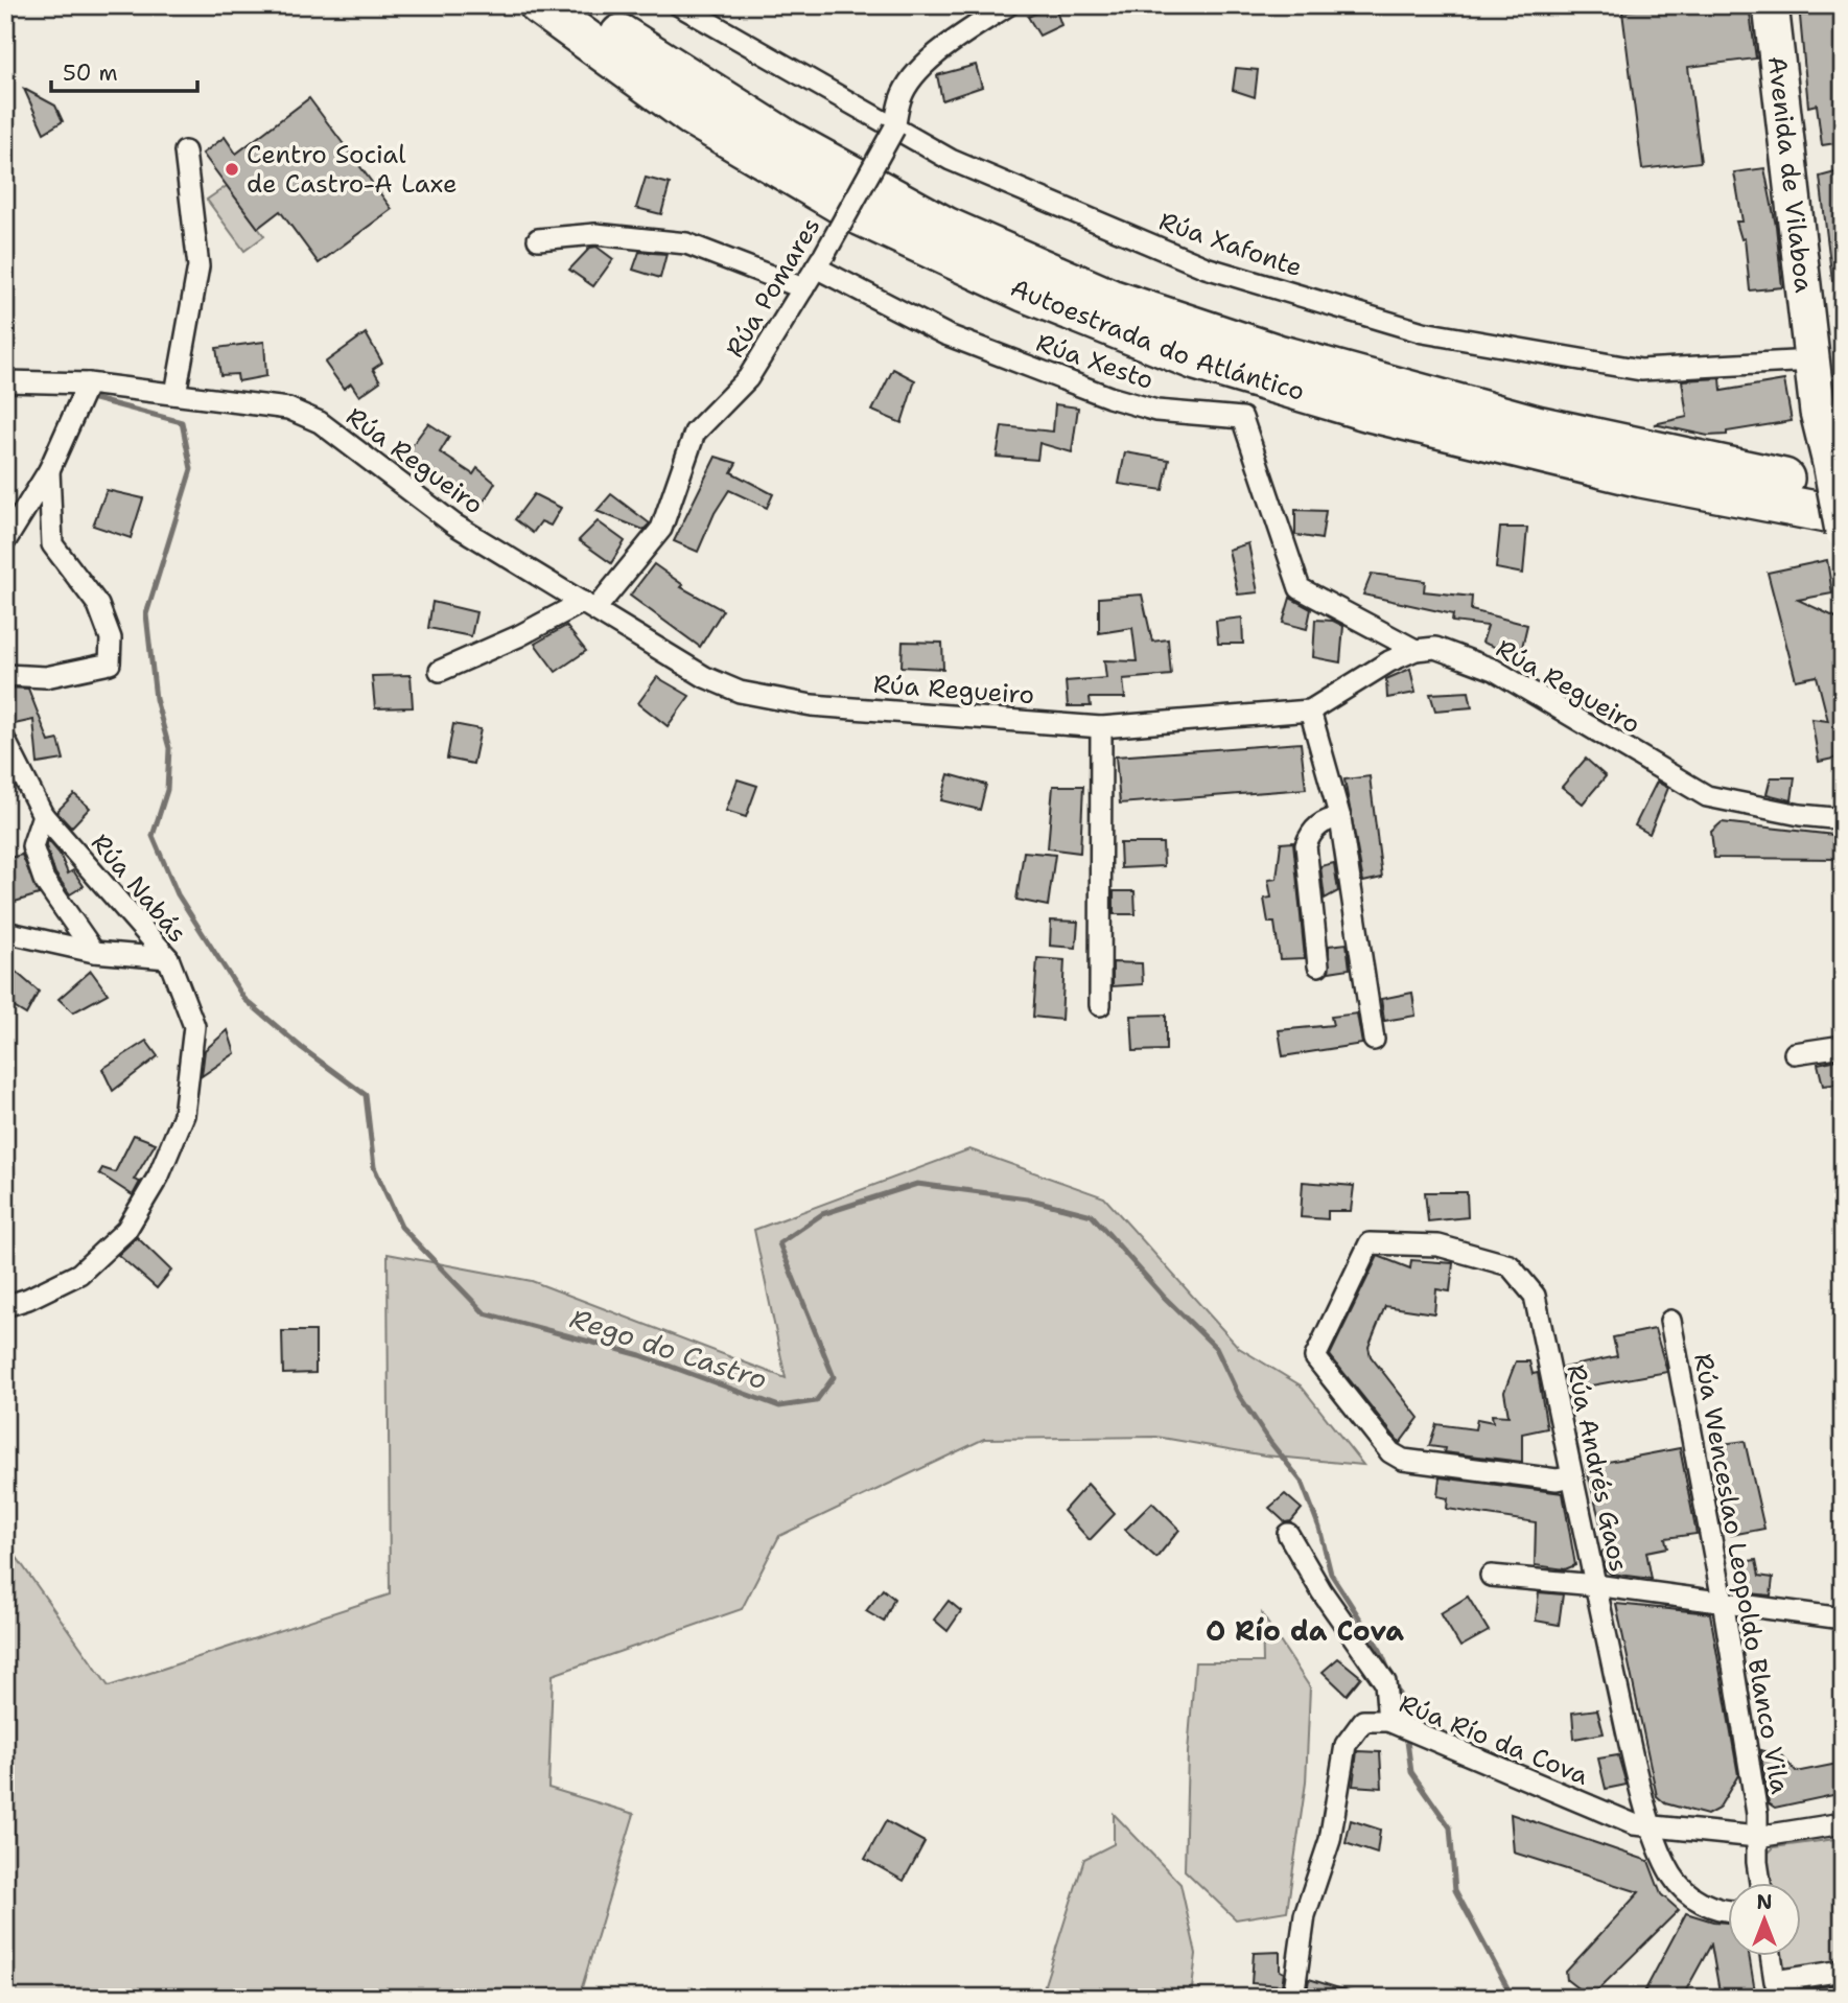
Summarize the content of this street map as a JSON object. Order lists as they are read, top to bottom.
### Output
{
  "streets": {
    "highway": ["Avenida de Vilaboa", "Autoestrada do Atlántico"],
    "street": [
      "Rúa Xafonte",
      "Rúa Pomares",
      "Rúa Xesto",
      "Rúa Regueiro",
      "Rúa Nabás",
      "Rúa Andrés Gaos",
      "Rúa Wenceslao Leopoldo Blanco Vila",
      "Rúa Río da Cova"
    ]
  },
  "crossings": [
    ["Avenida de Vilaboa", "Rúa Xafonte"],
    ["Avenida de Vilaboa", "Autoestrada do Atlántico"],
    ["Rúa Xafonte", "Rúa Pomares"],
    ["Rúa Xafonte", "Autoestrada do Atlántico"],
    ["Rúa Pomares", "Rúa Xesto"],
    ["Rúa Pomares", "Rúa Regueiro"],
    ["Rúa Xesto", "Rúa Regueiro"],
    ["Rúa Andrés Gaos", "Rúa Río da Cova"],
    ["Rúa Wenceslao Leopoldo Blanco Vila", "Rúa Río da Cova"]
  ],
  "districts": ["O Río da Cova"],
  "water": ["Rego do Castro"],
  "places": ["Centro Social de Castro-A Laxe"],
  "scale_bar": "50 m",
  "north": "top"
}
